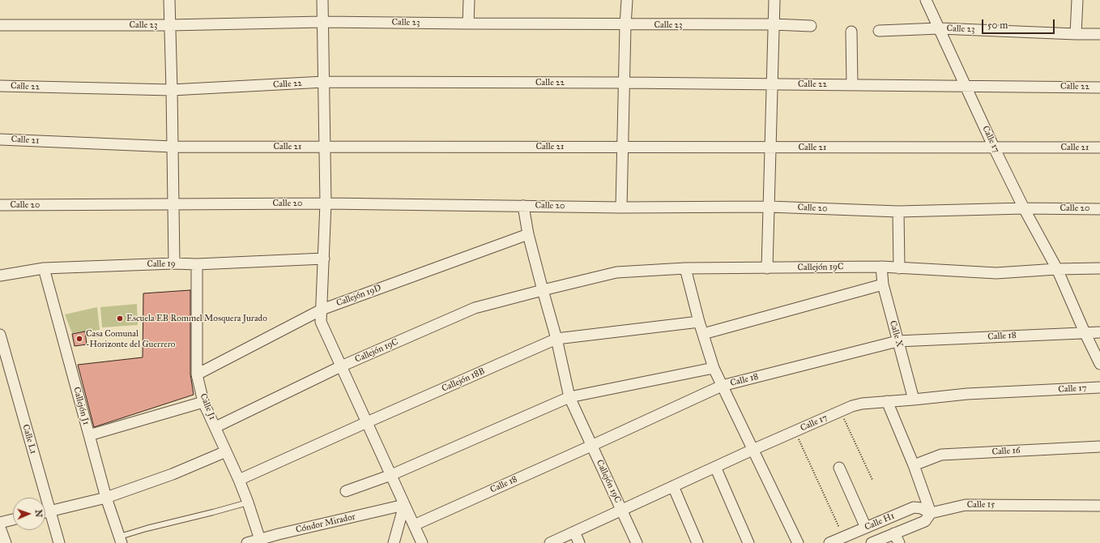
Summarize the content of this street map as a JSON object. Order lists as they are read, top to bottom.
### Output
{
  "streets": {
    "street": [
      "Calle 23",
      "Calle 22",
      "Calle 17",
      "Calle 21",
      "Calle 20",
      "Calle 19",
      "Callejón 19C",
      "Callejón 19D",
      "Calle X",
      "Calle 18",
      "Callejón 18B",
      "Callejón J1",
      "Calle J1",
      "Calle L1",
      "Calle 16",
      "Calle 15",
      "Calle H1",
      "Cóndor Mirador"
    ]
  },
  "crossings": [
    ["Calle 23", "Calle 17"],
    ["Calle 22", "Calle 17"],
    ["Calle 17", "Calle 21"],
    ["Calle 17", "Calle 20"],
    ["Calle 17", "Callejón 19C"],
    ["Calle 17", "Calle X"],
    ["Calle 17", "Calle 18"],
    ["Calle 19", "Callejón J1"],
    ["Calle 19", "Calle J1"],
    ["Callejón 19C", "Calle X"],
    ["Callejón 19C", "Calle 18"],
    ["Callejón 19C", "Callejón 18B"],
    ["Callejón 19C", "Calle J1"],
    ["Callejón 19D", "Calle J1"],
    ["Calle X", "Calle 18"],
    ["Callejón 18B", "Calle J1"],
    ["Calle J1", "Cóndor Mirador"],
    ["Calle 15", "Calle H1"]
  ],
  "places": ["Escuela EB Rommel Mosquera Jurado", "Casa Comunal -Horizonte del Guerrero"],
  "scale_bar": "50 m",
  "north": "right"
}
